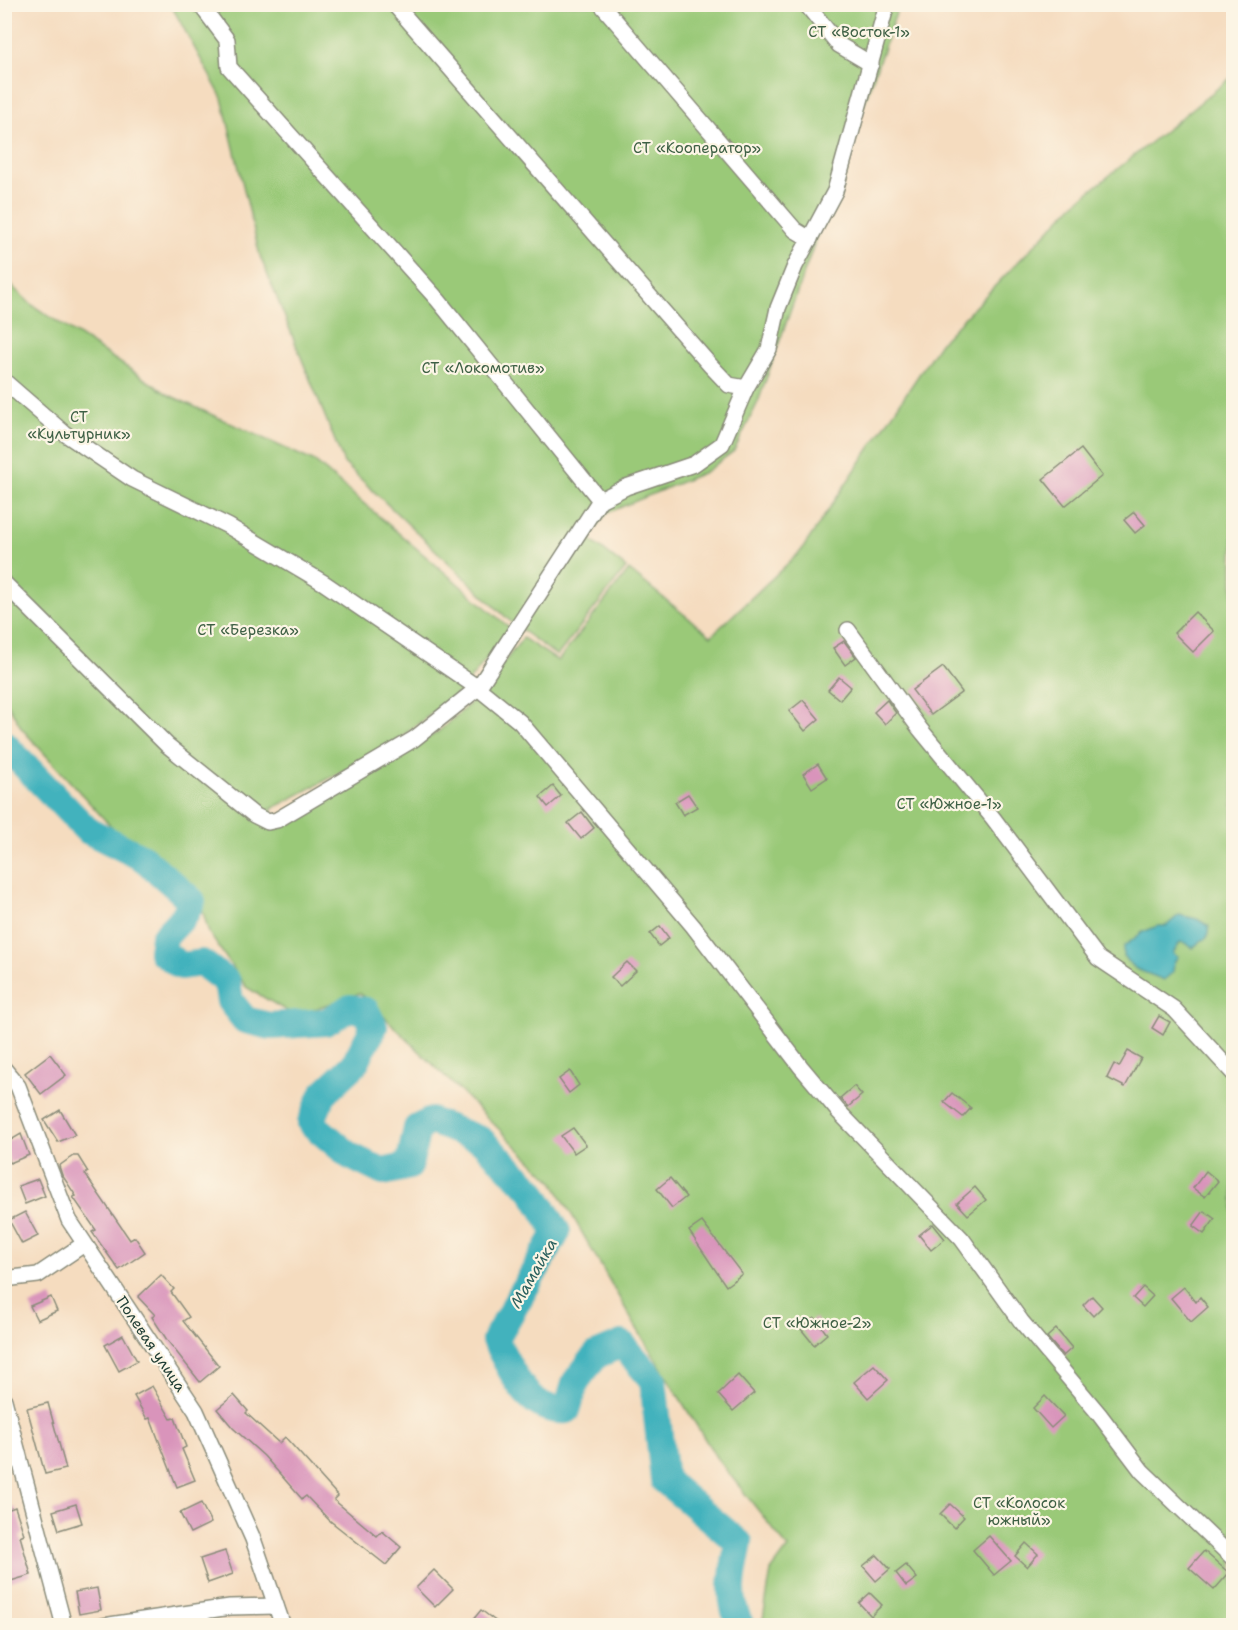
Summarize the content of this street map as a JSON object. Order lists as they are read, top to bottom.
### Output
{
  "streets": {
    "street": ["Полевая улица"]
  },
  "water": ["Мамайка"],
  "parks": [
    "СТ «Восток-1»",
    "СТ «Кооператор»",
    "СТ «Локомотив»",
    "СТ «Культурник»",
    "СТ «Березка»",
    "СТ «Южное-1»",
    "СТ «Южное-2»",
    "СТ «Колосок южный»"
  ]
}
